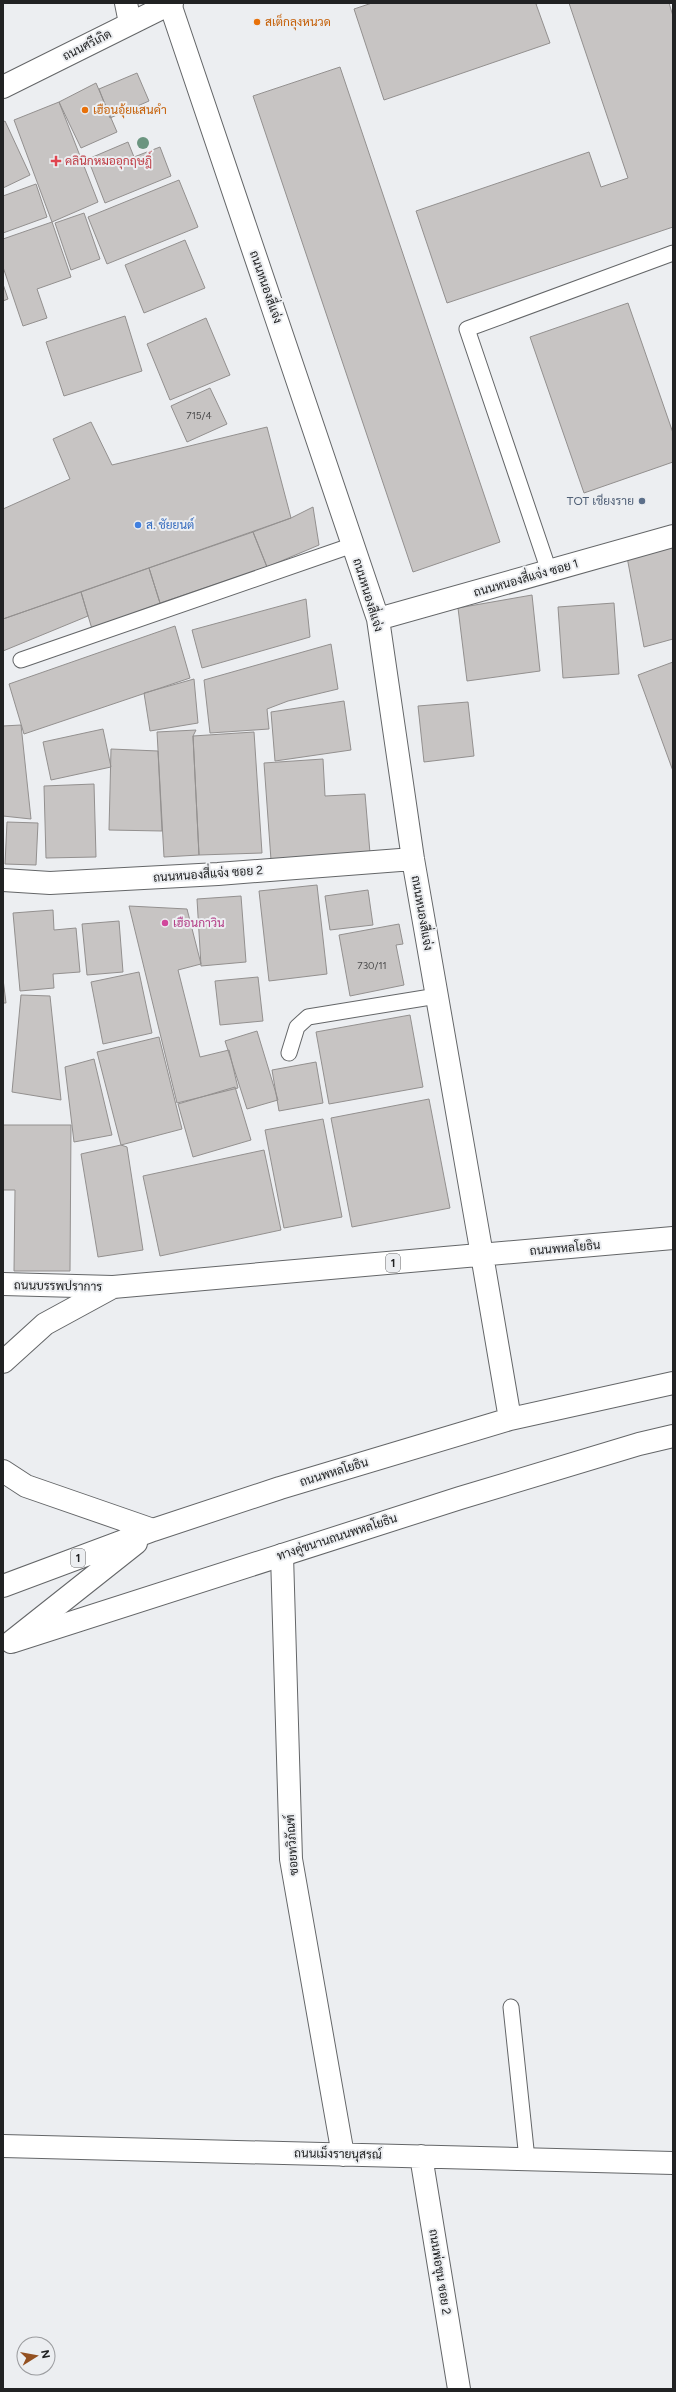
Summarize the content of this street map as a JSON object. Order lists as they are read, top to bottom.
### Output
{
  "streets": {
    "street": [
      "ถนนศรีเกิด",
      "ถนนหนองสี่แจ่ง",
      "ถนนหนองสี่แจ่ง ซอย 1",
      "ถนนหนองสี่แจ่ง ซอย 2",
      "ถนนพหลโยธิน",
      "1",
      "ถนนบรรพปราการ",
      "ทางคู่ขนานถนนพหลโยธิน",
      "ซอยทวิภัณฑ์",
      "ถนนเม็งรายนุสรณ์",
      "ถนนพ่อขุน ซอย 2"
    ]
  },
  "crossings": [
    ["ถนนศรีเกิด", "ถนนหนองสี่แจ่ง"],
    ["ถนนหนองสี่แจ่ง", "ถนนหนองสี่แจ่ง ซอย 1"],
    ["ถนนหนองสี่แจ่ง", "ถนนหนองสี่แจ่ง ซอย 2"],
    ["ถนนหนองสี่แจ่ง", "ถนนพหลโยธิน"],
    ["ถนนพหลโยธิน", "ถนนบรรพปราการ"],
    ["ทางคู่ขนานถนนพหลโยธิน", "ซอยทวิภัณฑ์"],
    ["ซอยทวิภัณฑ์", "ถนนเม็งรายนุสรณ์"],
    ["ถนนเม็งรายนุสรณ์", "ถนนพ่อขุน ซอย 2"]
  ],
  "places": {
    "other": [
      "สเต็กลุงหนวด",
      "เฮือนอุ้ยแสนคำ",
      "TOT เชียงราย",
      "ส. ชัยยนต์",
      "เฮือนกาวิน"
    ],
    "health": ["คลินิกหมออุกฤษฎิ์"]
  },
  "house_numbers": ["715/4", "730/11"],
  "north": "right"
}
